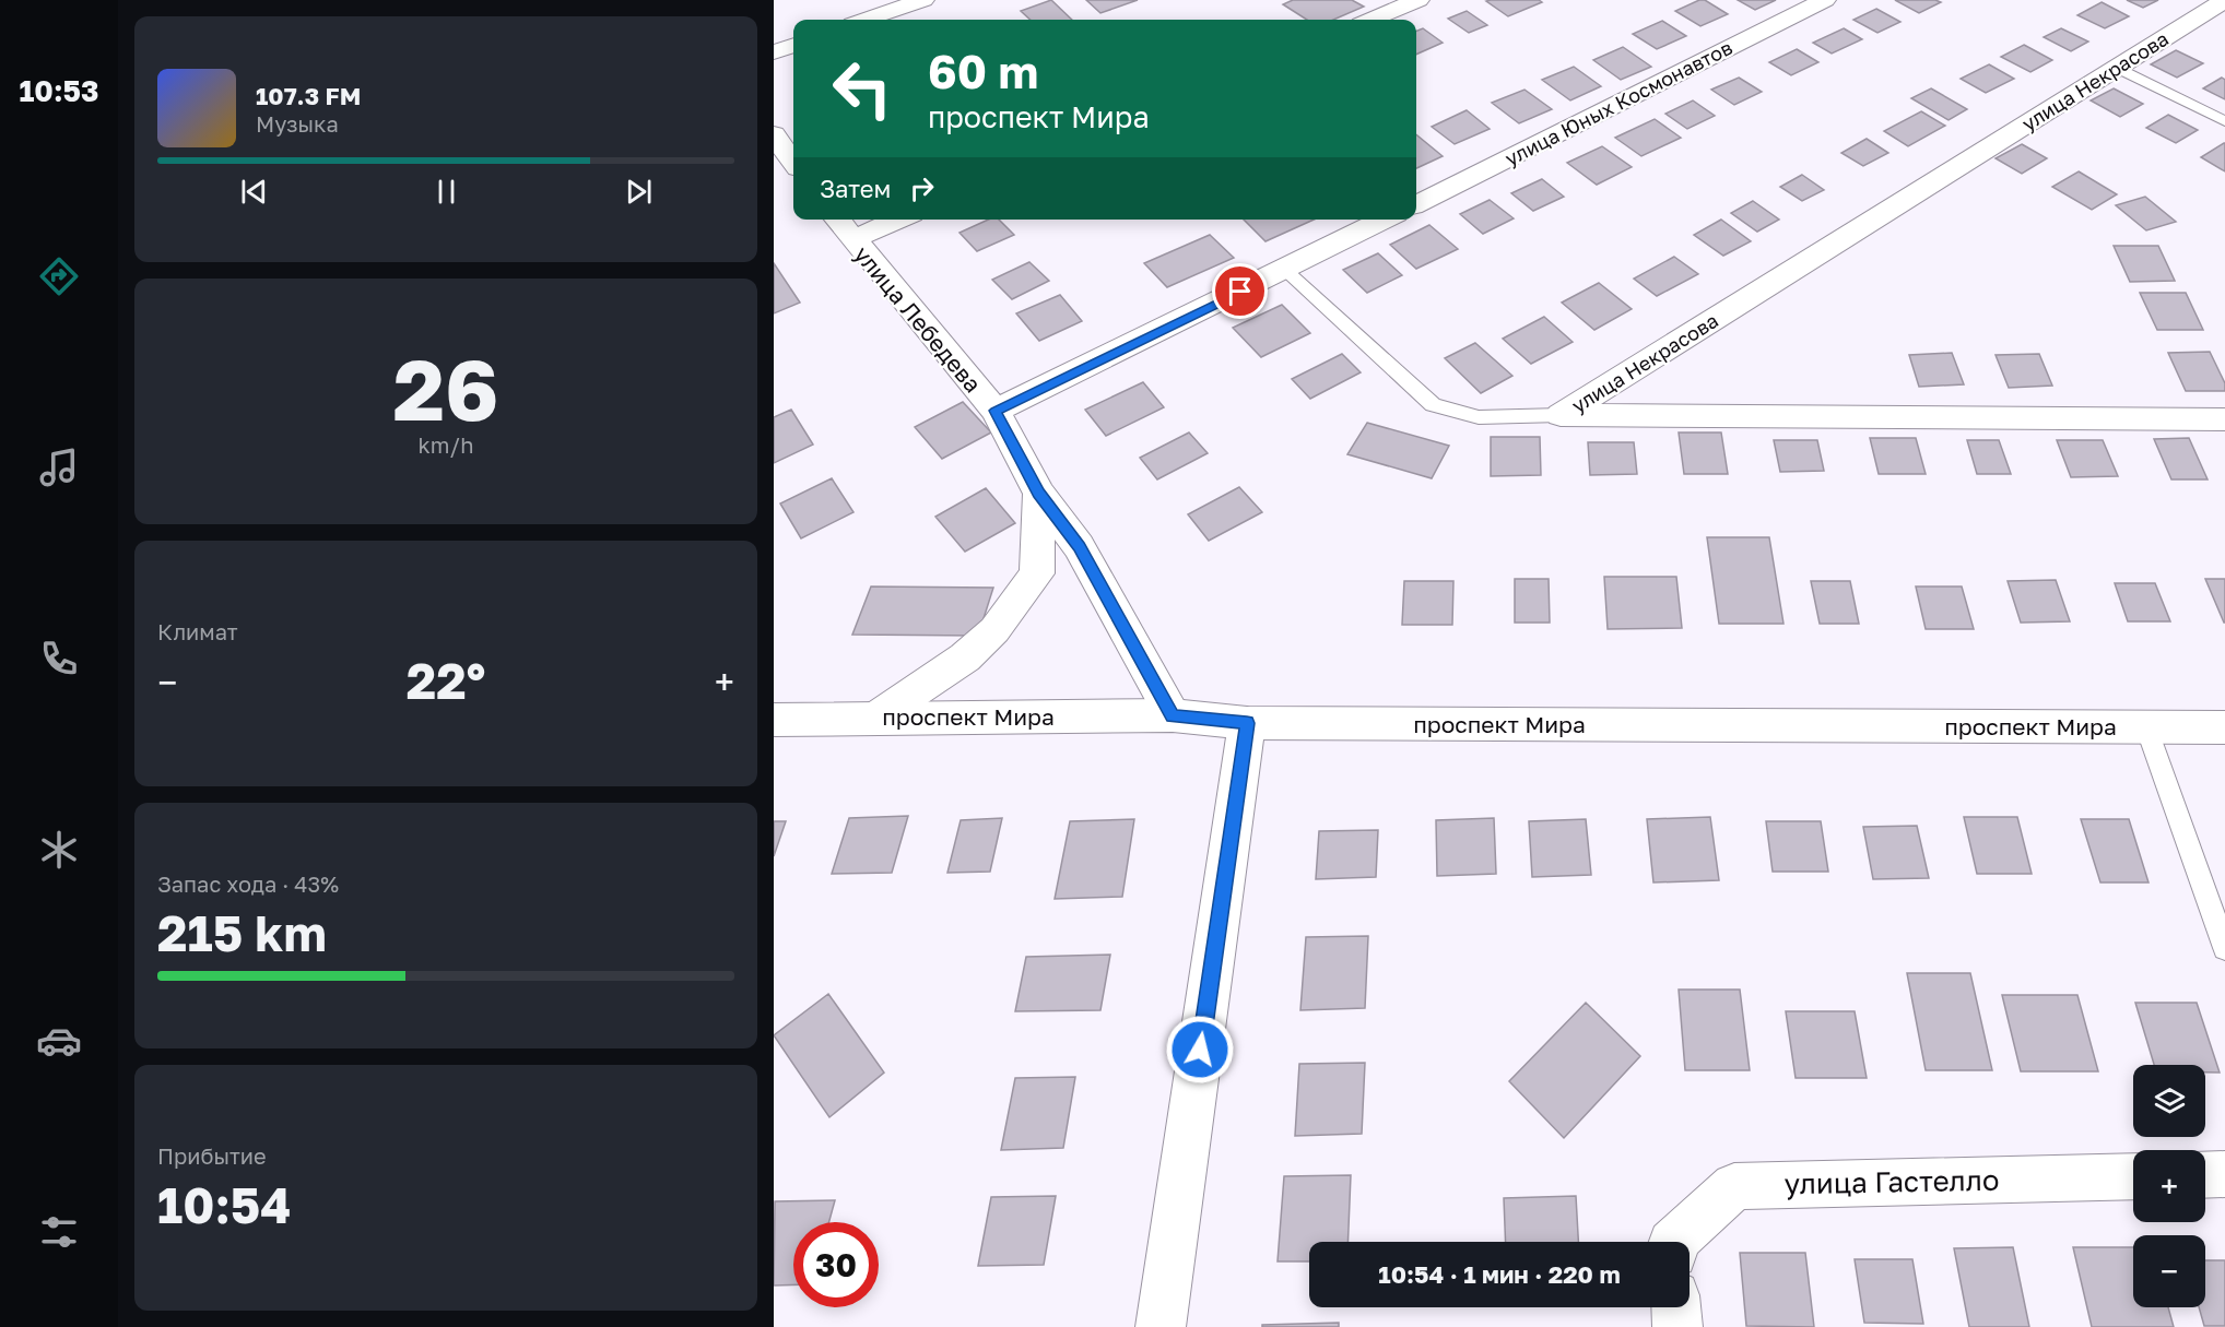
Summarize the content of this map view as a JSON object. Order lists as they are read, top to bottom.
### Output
{
  "streets": {
    "street": [
      "улица Некрасова",
      "улица Юных Космонавтов",
      "улица Лебедева",
      "проспект Мира",
      "улица Гастелло"
    ]
  },
  "crossings": [
    ["улица Лебедева", "проспект Мира"]
  ],
  "page": {
    "tabs": "10:53",
    "turn": ["60 m", "проспект Мира"],
    "song": ["107.3 FM", "Музыка"],
    "then": "Затем",
    "tile": [
      ["26", "km/h"],
      "Климат",
      ["Запас хода · 43%", "215 km"],
      ["Прибытие", "10:54"]
    ],
    "heat": ["−", "22°", "+"],
    "map_buttons": ["+", "−"],
    "limit": "30",
    "trip": "10:54 · 1 мин · 220 m"
  }
}
